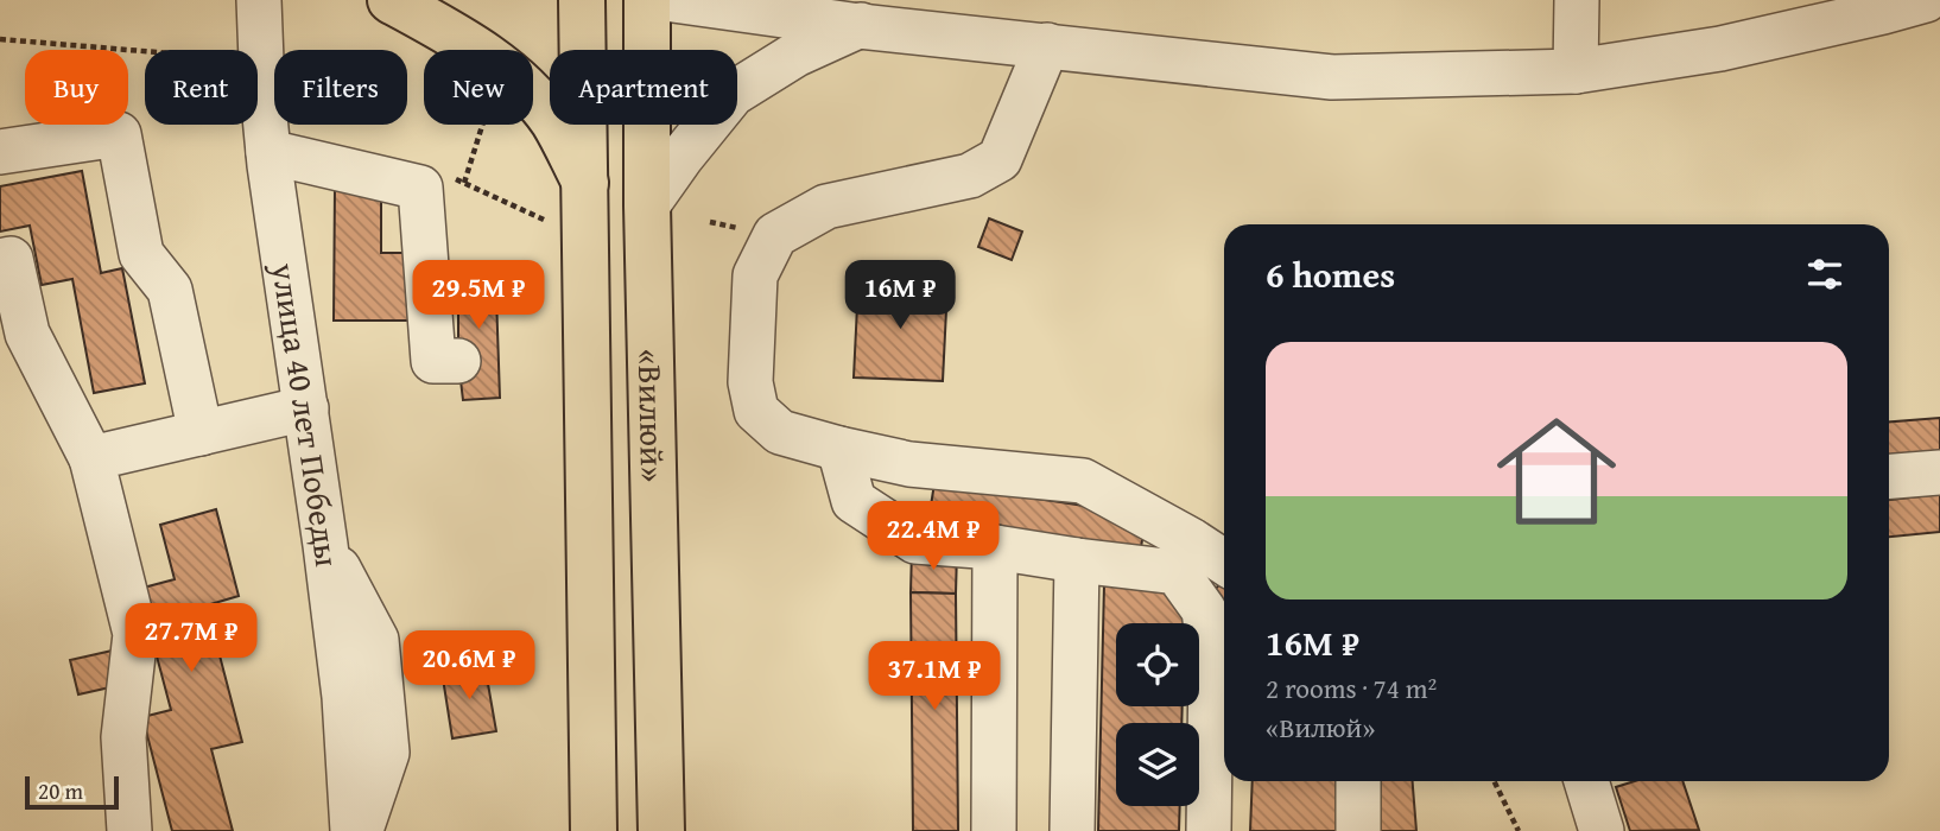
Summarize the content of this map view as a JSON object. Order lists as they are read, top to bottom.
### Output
{
  "streets": {
    "main road": ["«Вилюй»"],
    "street": ["улица 40 лет Победы"]
  },
  "scale_bar": "20 m",
  "page": {
    "chip": [
      "Buy",
      "Rent",
      "Filters",
      "New",
      "Apartment"
    ],
    "heading": "6 homes",
    "price": [
      "29.5M ₽",
      "16M ₽",
      "22.4M ₽",
      "27.7M ₽",
      "20.6M ₽",
      "37.1M ₽"
    ],
    "list": [
      {
        "name": "16M ₽",
        "note": "2 rooms · 74 m² · «Вилюй»"
      }
    ],
    "scale": "20 m"
  }
}
